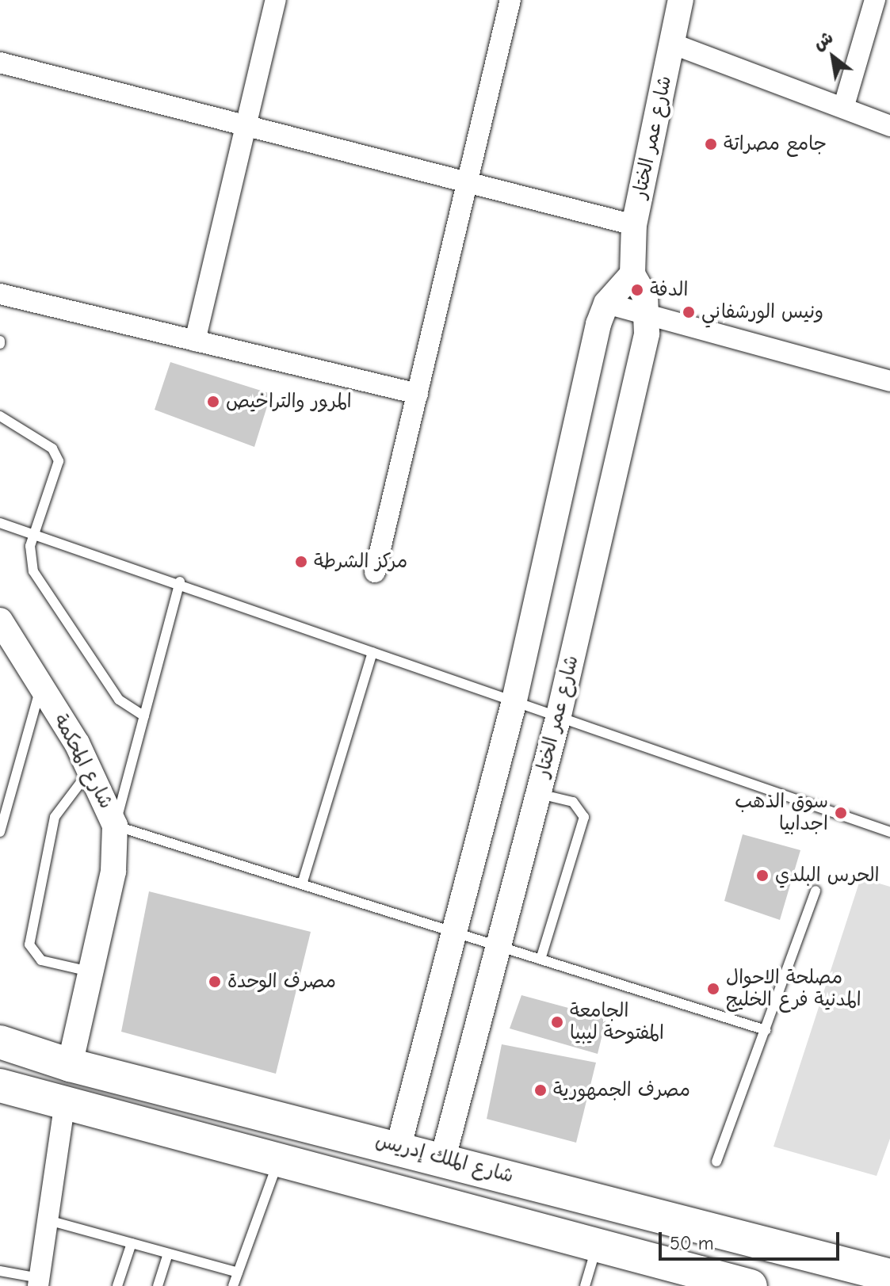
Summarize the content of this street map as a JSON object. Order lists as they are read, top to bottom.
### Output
{
  "streets": {
    "highway": ["شارع الملك إدريس"],
    "street": ["شارع عمر الختار", "شارع المحكمة"]
  },
  "crossings": [
    ["شارع عمر الختار", "شارع الملك إدريس"],
    ["شارع المحكمة", "شارع الملك إدريس"]
  ],
  "places": [
    "جامع مصراتة",
    "الدفة",
    "ونيس الورشفاني",
    "المرور والتراخيص",
    "مركز الشرطة",
    "سوق الذهب اجدابيا",
    "الحرس البلدي",
    "مصرف الوحدة",
    "مصلحة الاحوال المدنية فرع الخليج",
    "الجامعة المفتوحة ليبيا",
    "مصرف الجمهورية"
  ],
  "scale_bar": "50 m",
  "north": "top left"
}
